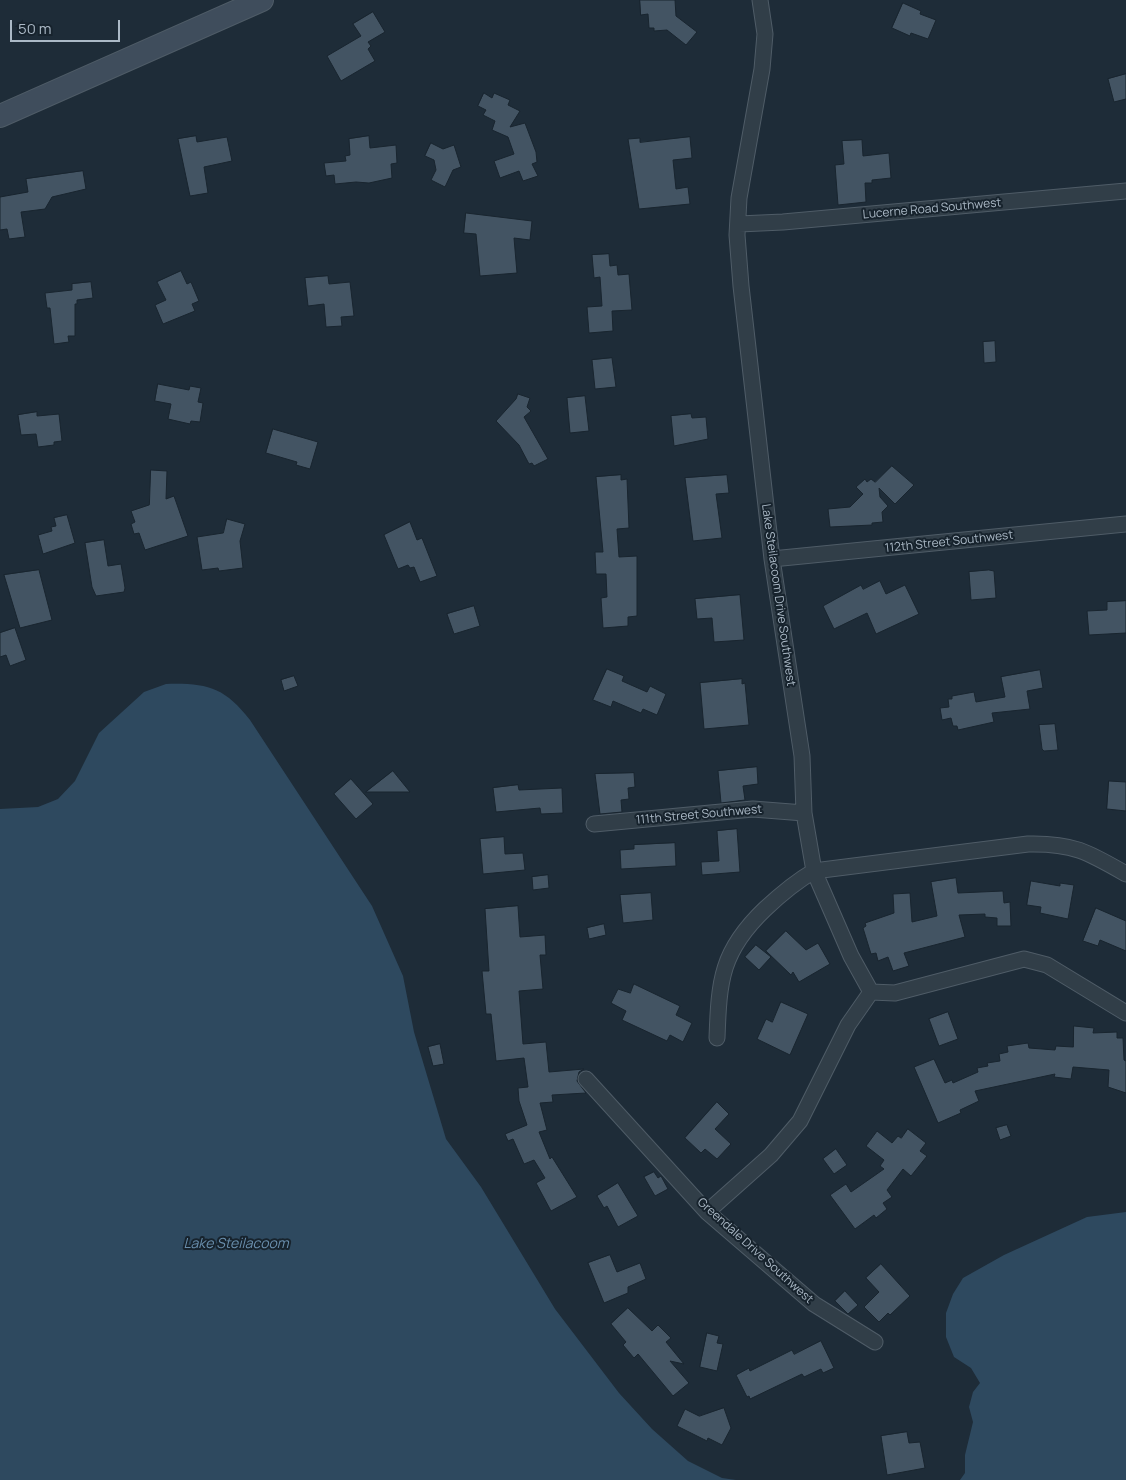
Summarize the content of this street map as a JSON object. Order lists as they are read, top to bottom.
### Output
{
  "streets": {
    "street": [
      "Lucerne Road Southwest",
      "112th Street Southwest",
      "Lake Steilacoom Drive Southwest",
      "111th Street Southwest",
      "Greendale Drive Southwest"
    ]
  },
  "crossings": [
    ["Lucerne Road Southwest", "Lake Steilacoom Drive Southwest"],
    ["112th Street Southwest", "Lake Steilacoom Drive Southwest"],
    ["Lake Steilacoom Drive Southwest", "111th Street Southwest"]
  ],
  "water": ["Lake Steilacoom"],
  "scale_bar": "50 m"
}
